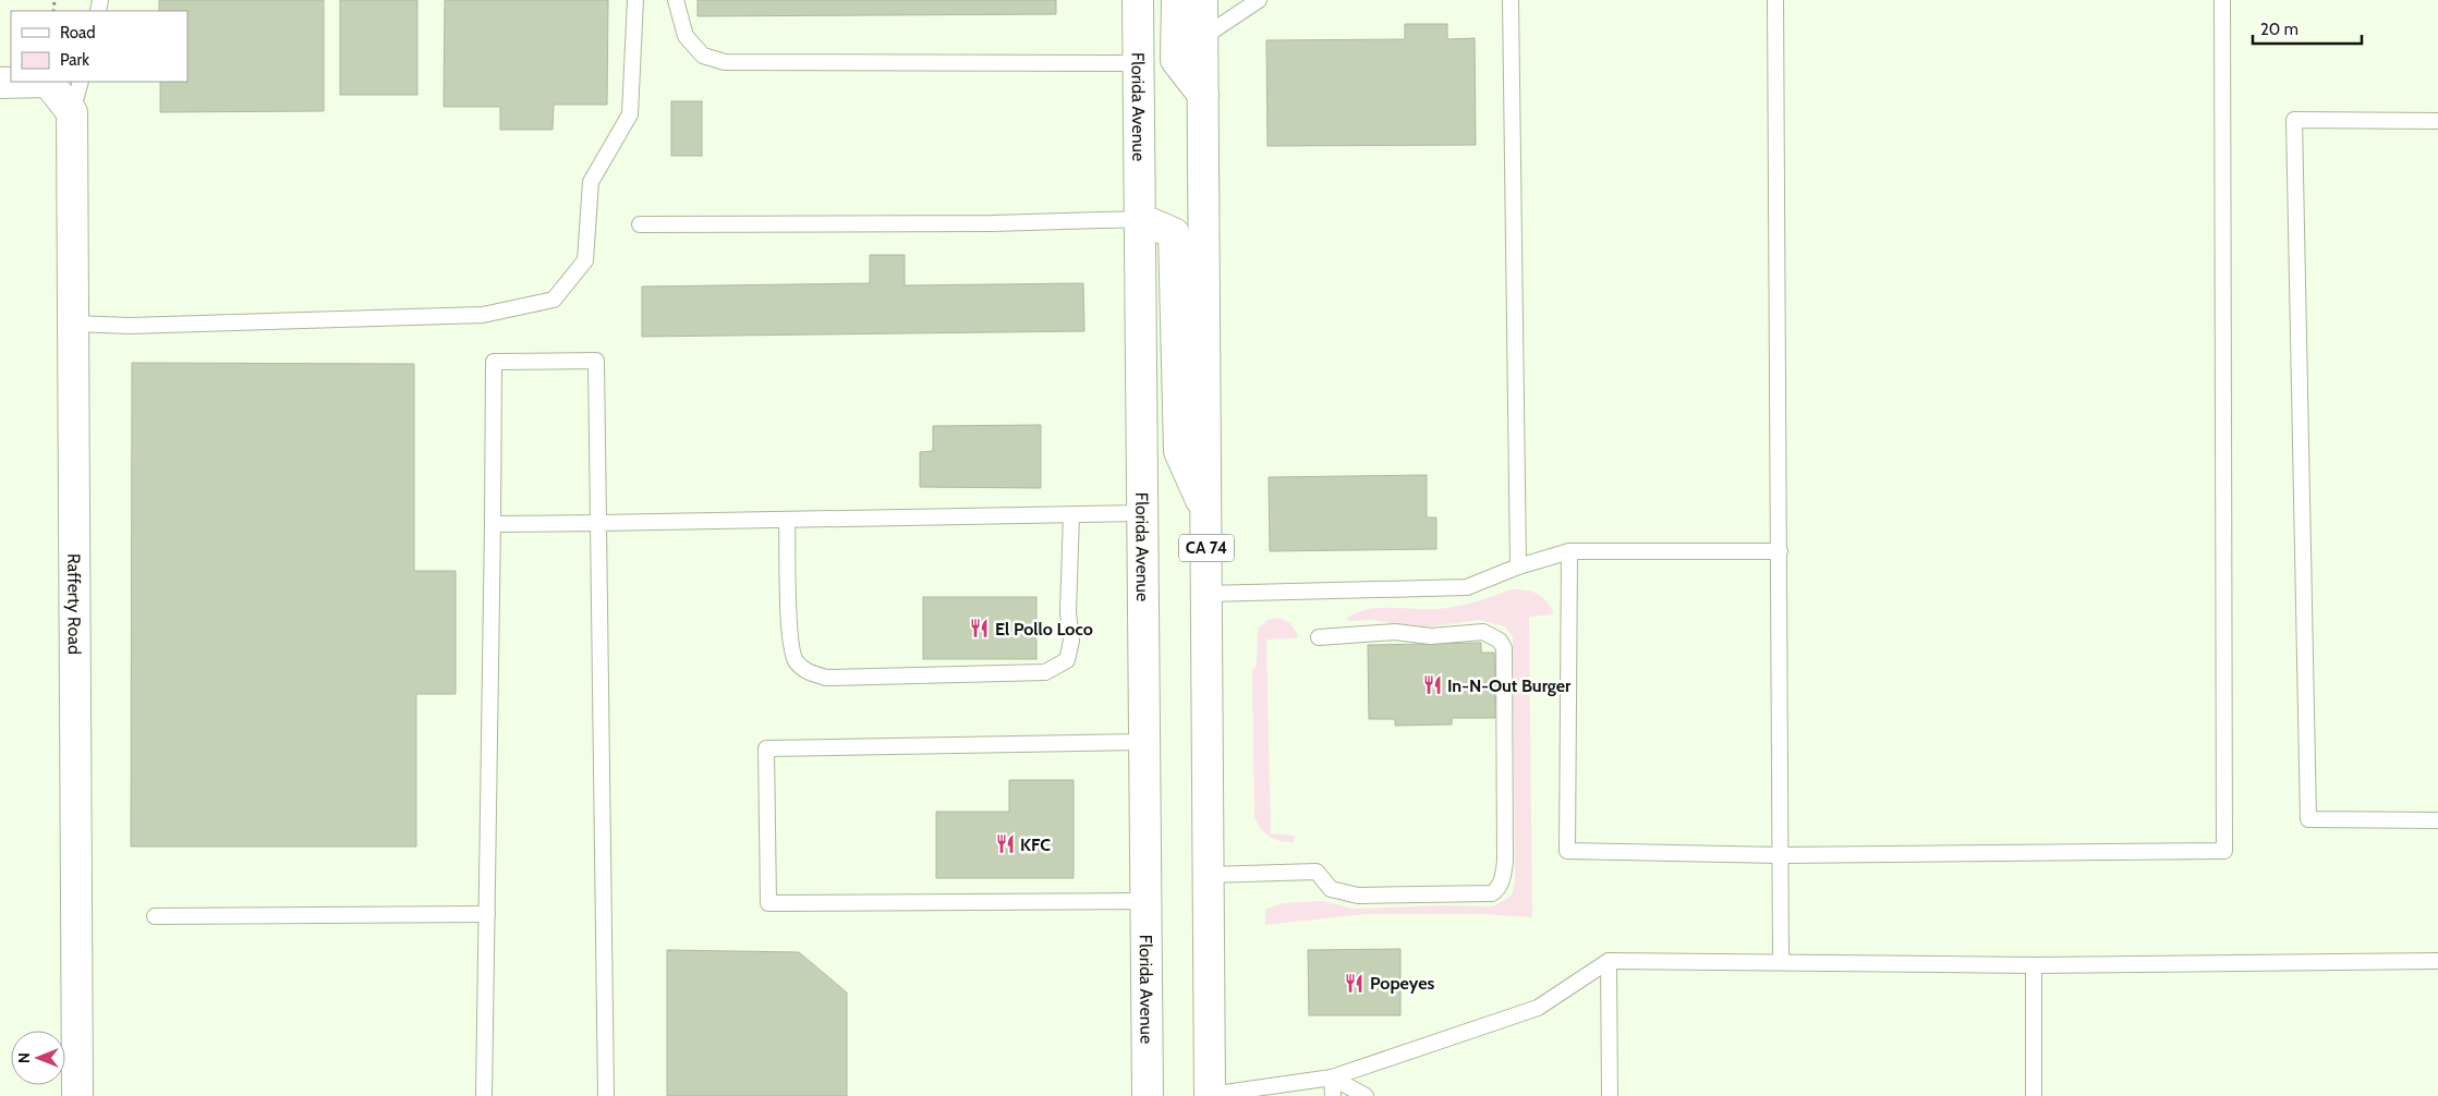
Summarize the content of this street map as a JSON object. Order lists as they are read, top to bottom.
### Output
{
  "streets": {
    "main road": ["Florida Avenue", "CA 74", "Rafferty Road"]
  },
  "places": {
    "restaurant": [
      "El Pollo Loco",
      "In-N-Out Burger",
      "KFC",
      "Popeyes"
    ]
  },
  "legend": ["Road", "Park"],
  "scale_bar": "20 m",
  "north": "left"
}
